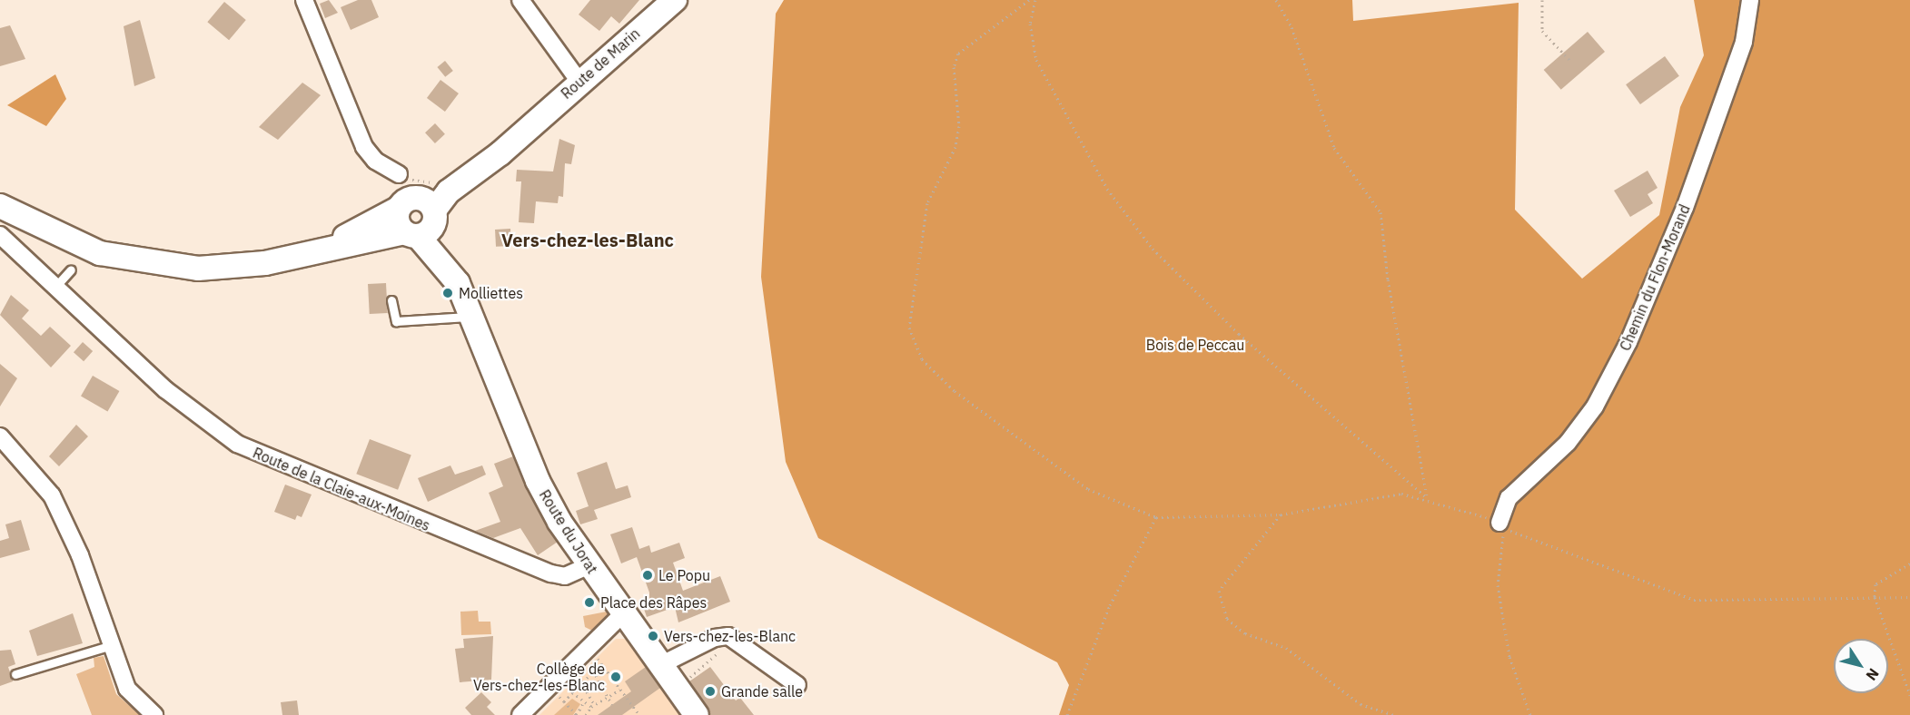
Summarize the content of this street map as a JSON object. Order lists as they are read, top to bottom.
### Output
{
  "streets": {
    "main road": ["Route de Marin", "Route du Jorat"],
    "street": ["Chemin du Flon-Morand", "Route de la Claie-aux-Moines"]
  },
  "crossings": [
    ["Route de Marin", "Route du Jorat"],
    ["Route de la Claie-aux-Moines", "Route du Jorat"]
  ],
  "districts": ["Vers-chez-les-Blanc"],
  "parks": ["Bois de Peccau"],
  "places": [
    "Molliettes",
    "Le Popu",
    "Place des Râpes",
    "Vers-chez-les-Blanc",
    "Collège de Vers-chez-les-Blanc",
    "Grande salle"
  ],
  "north": "bottom right"
}
